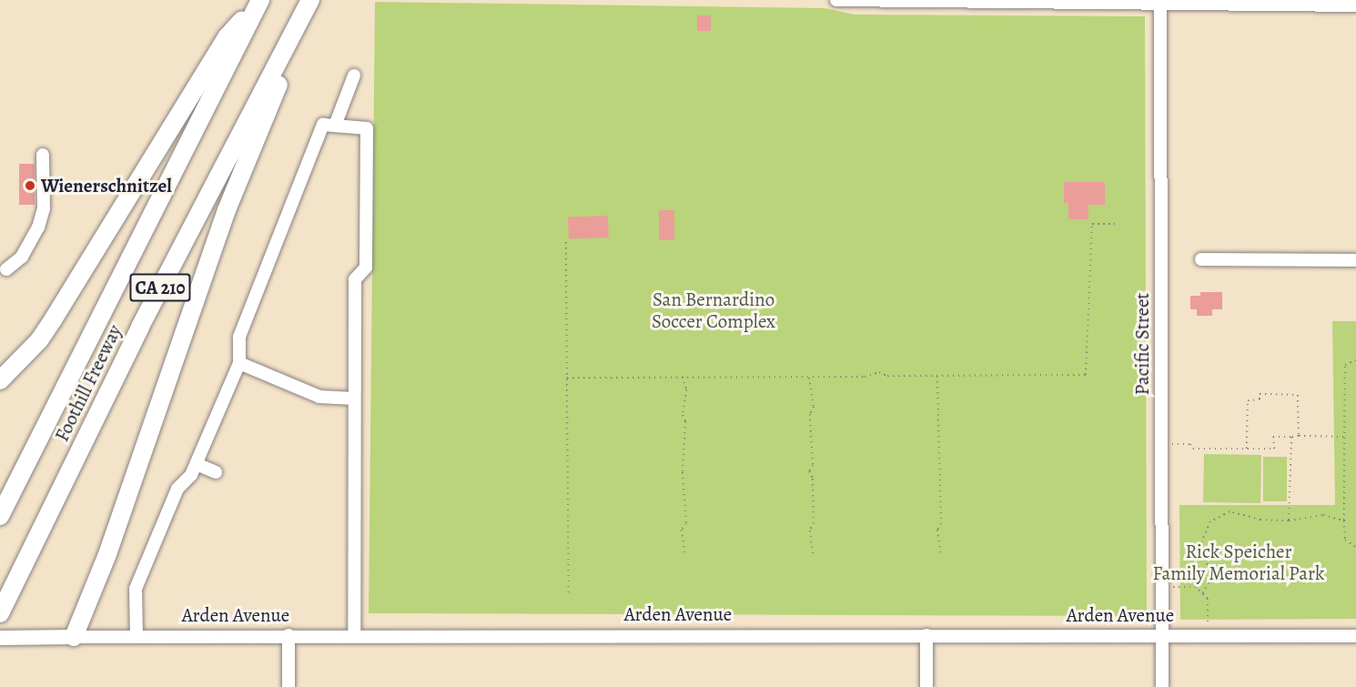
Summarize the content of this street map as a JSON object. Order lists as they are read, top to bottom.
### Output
{
  "streets": {
    "highway": ["CA 210", "Foothill Freeway"],
    "main road": ["Arden Avenue"],
    "street": ["Pacific Street"]
  },
  "crossings": [
    ["Pacific Street", "Arden Avenue"]
  ],
  "parks": ["San Bernardino Soccer Complex", "Rick Speicher Family Memorial Park"],
  "places": ["Wienerschnitzel"]
}
